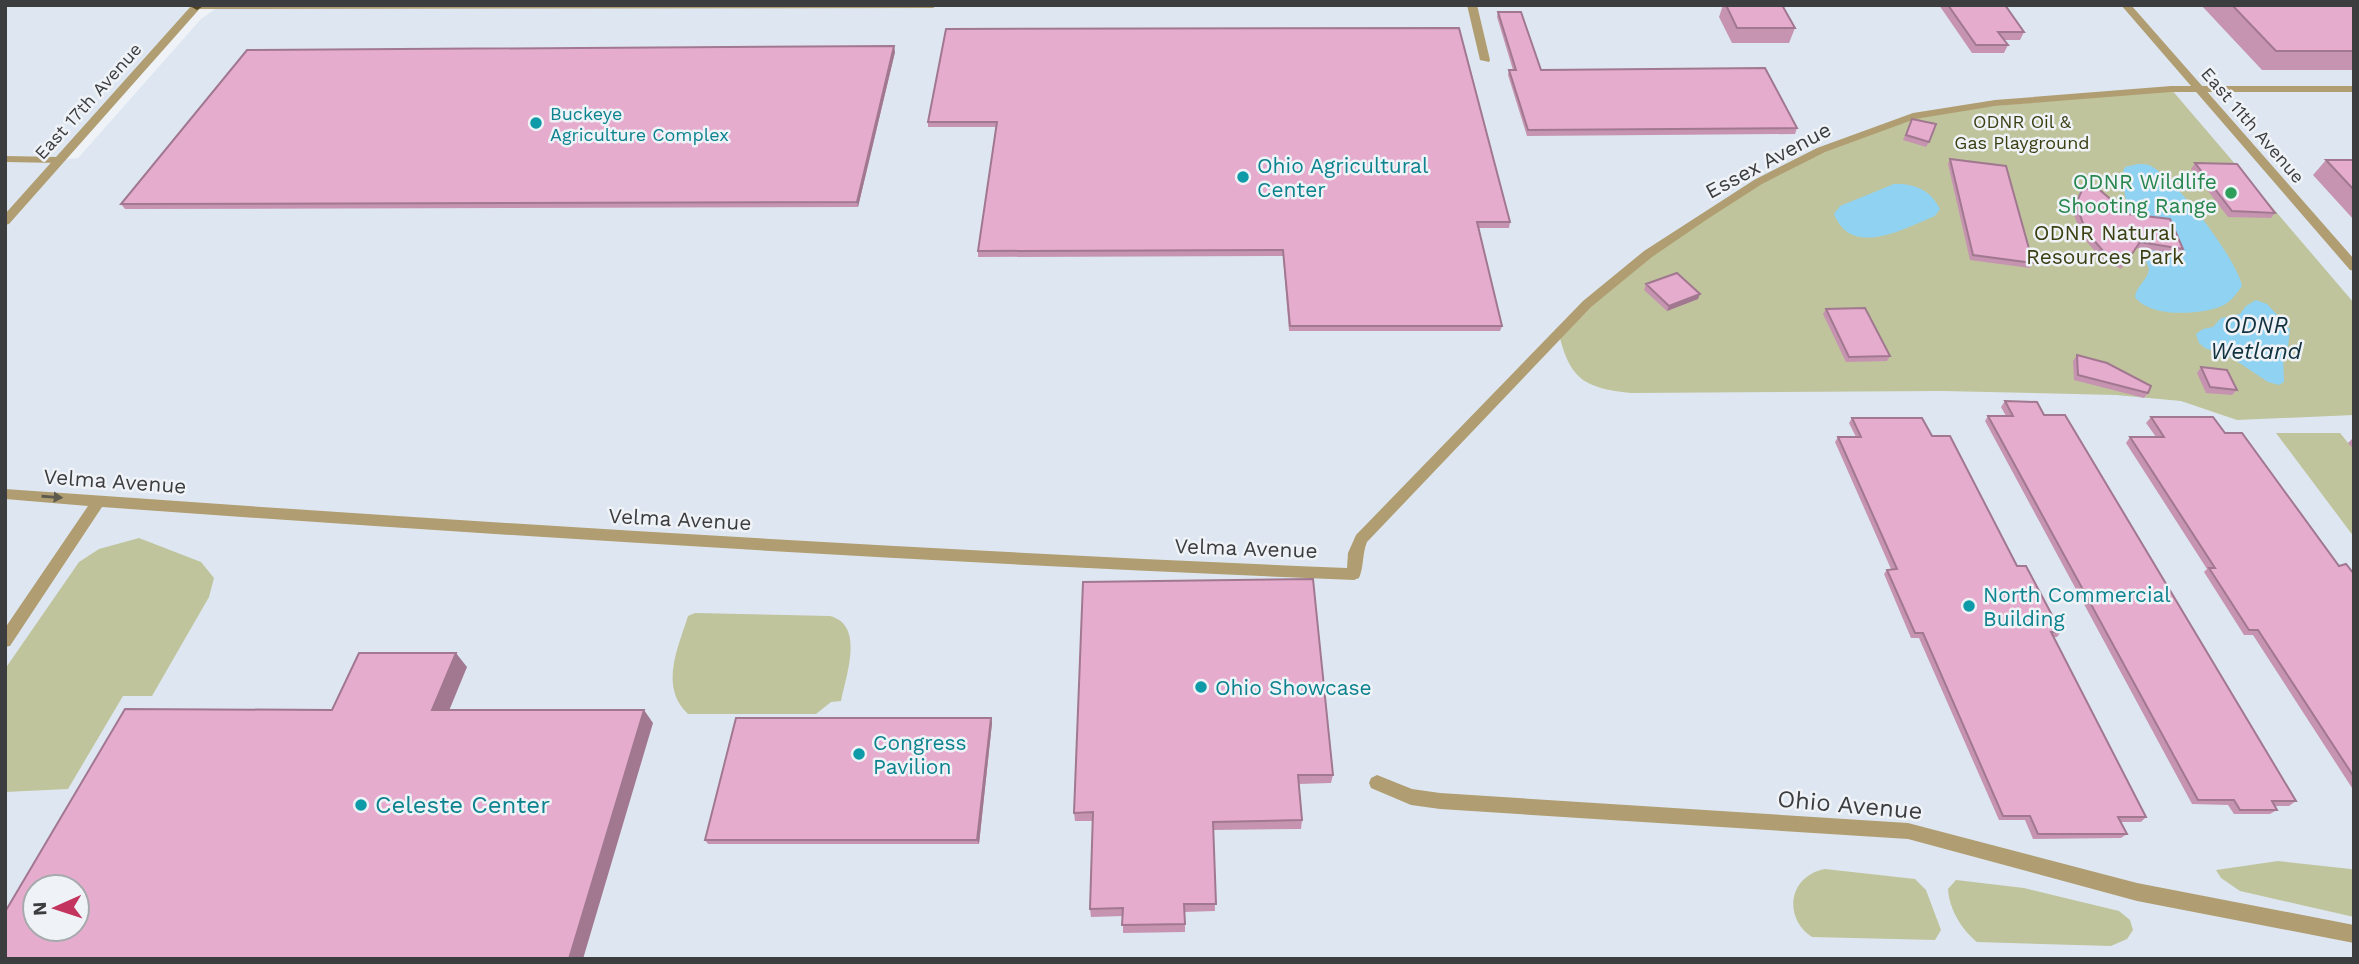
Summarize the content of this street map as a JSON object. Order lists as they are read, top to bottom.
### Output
{
  "streets": {
    "street": [
      "East 17th Avenue",
      "East 11th Avenue",
      "Essex Avenue",
      "Velma Avenue",
      "Ohio Avenue"
    ]
  },
  "crossings": [
    ["East 11th Avenue", "Essex Avenue"],
    ["Essex Avenue", "Velma Avenue"]
  ],
  "water": ["ODNR Wetland"],
  "parks": ["ODNR Oil & Gas Playground", "ODNR Natural Resources Park"],
  "places": [
    "Buckeye Agriculture Complex",
    "Ohio Agricultural Center",
    "ODNR Wildlife Shooting Range",
    "North Commercial Building",
    "Ohio Showcase",
    "Congress Pavilion",
    "Celeste Center"
  ],
  "north": "left"
}
